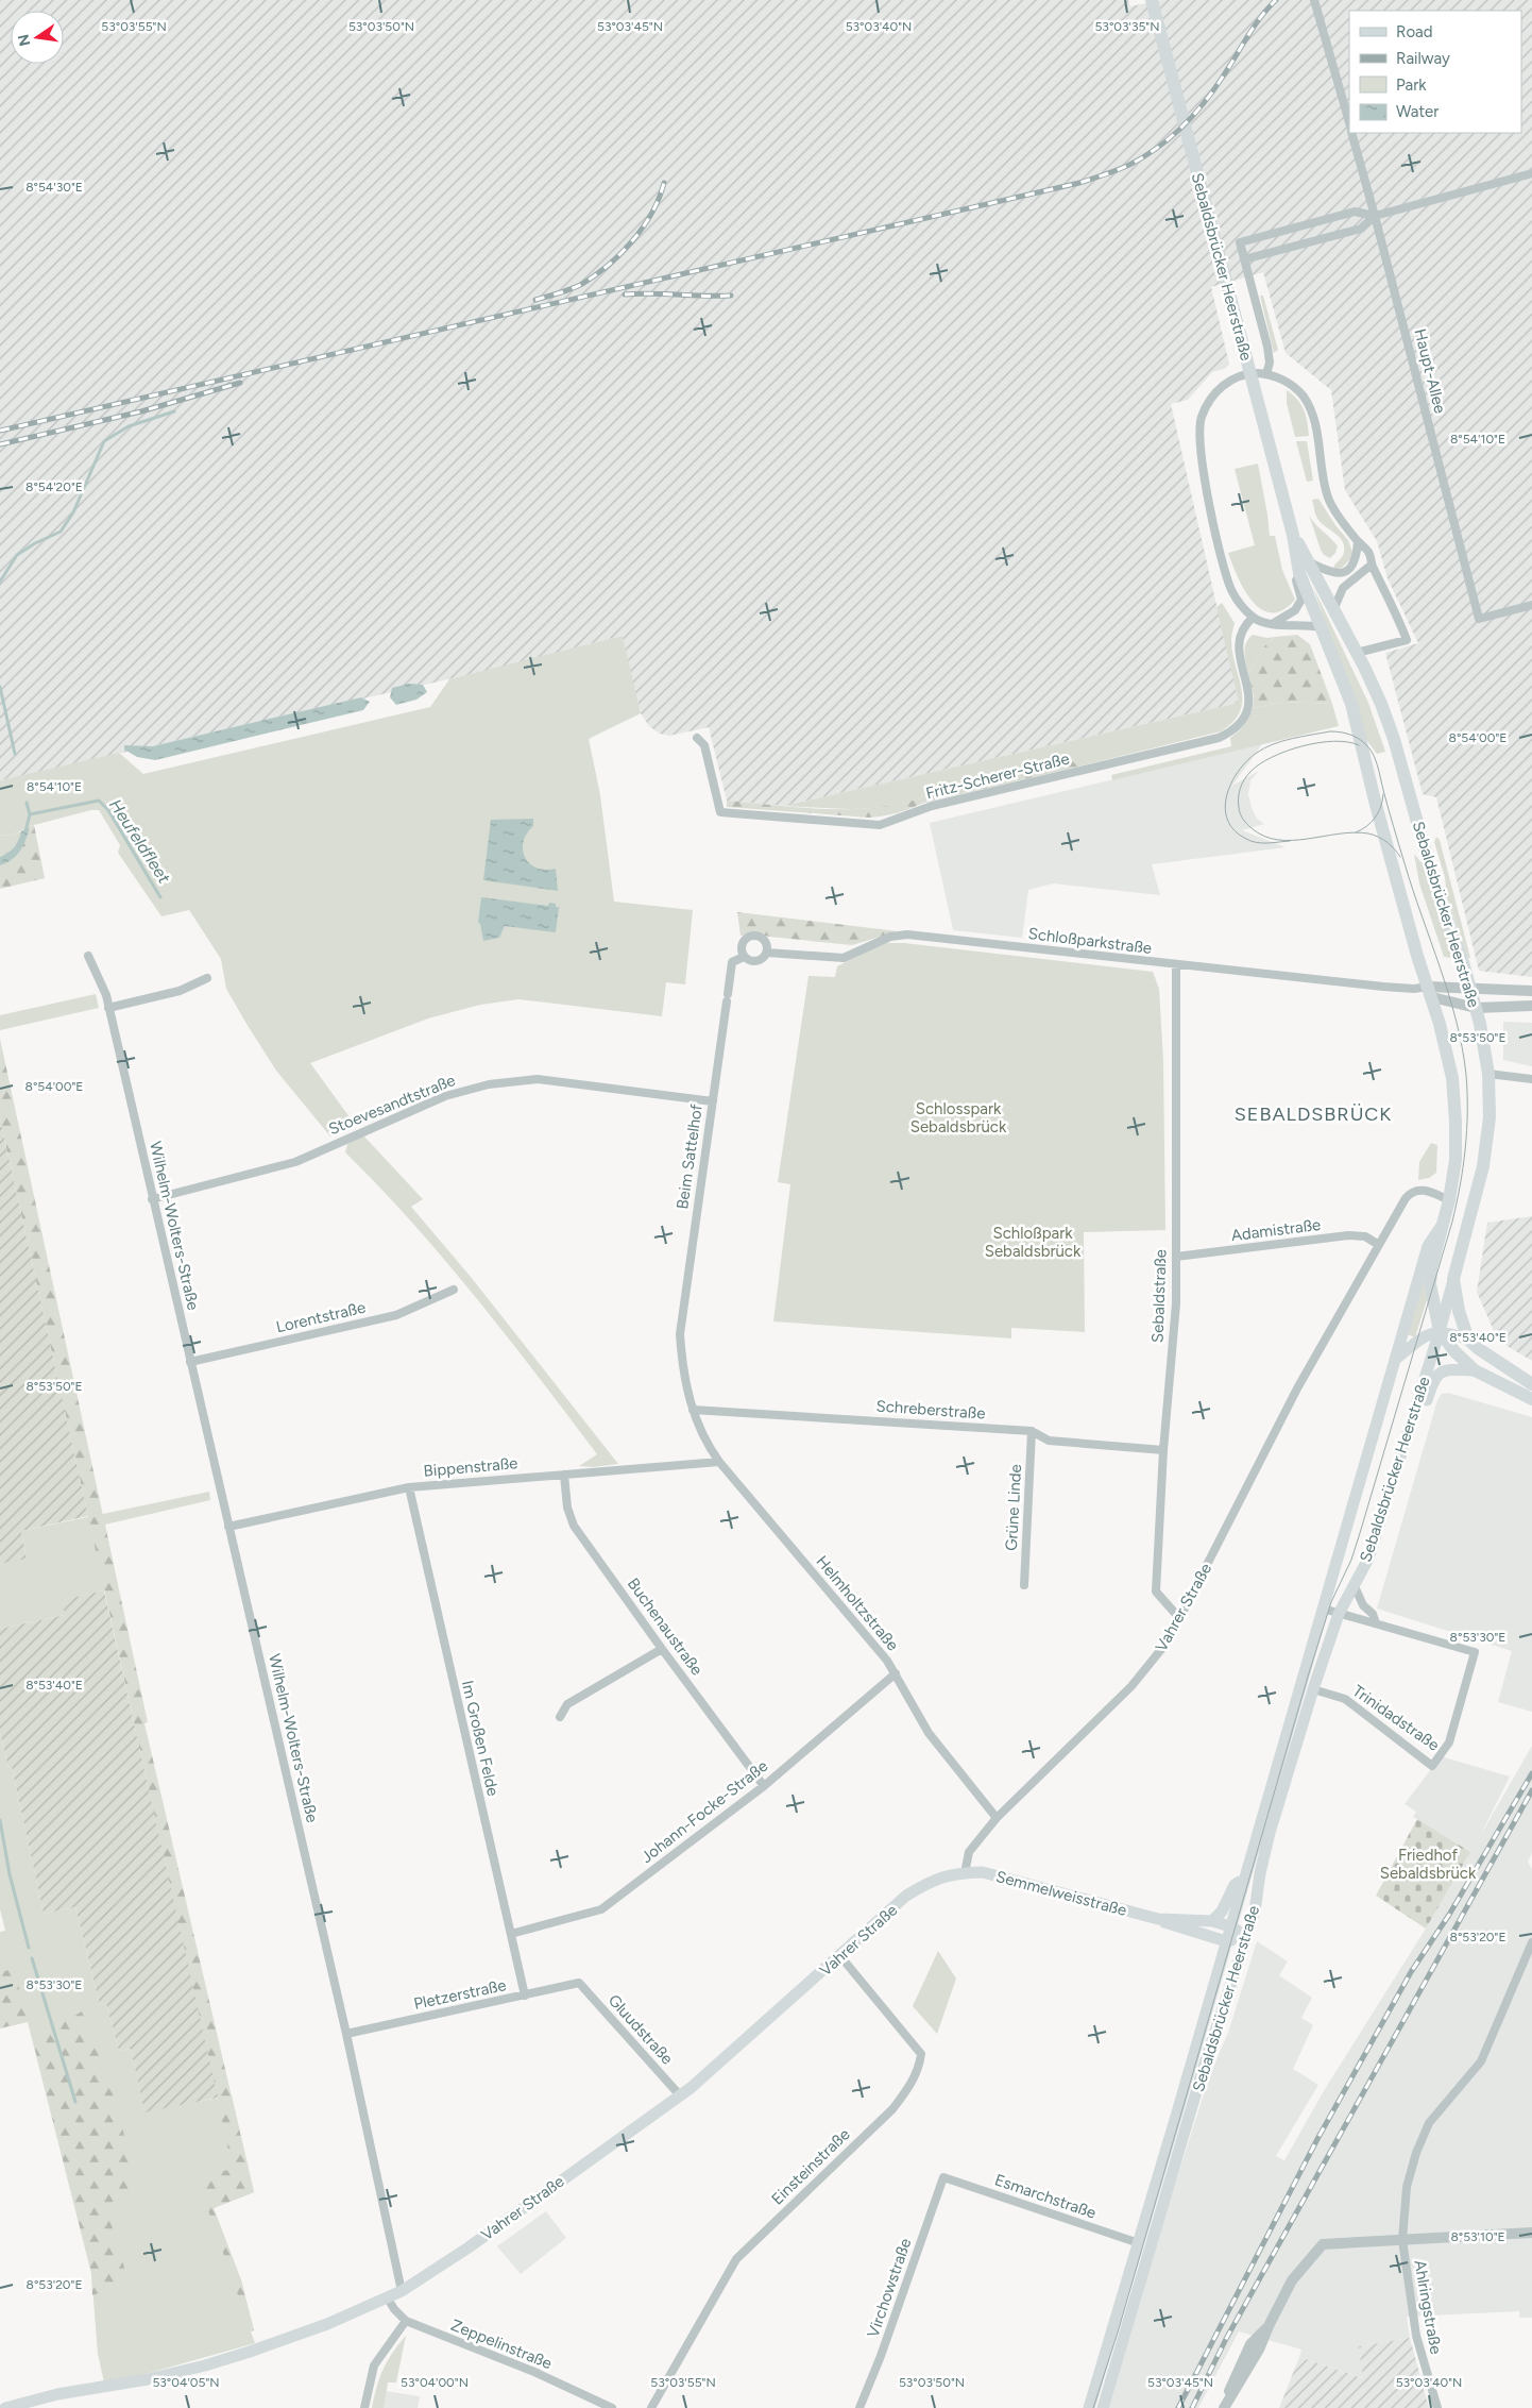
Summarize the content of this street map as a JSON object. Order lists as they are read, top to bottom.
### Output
{
  "streets": {
    "main road": ["Sebaldsbrücker Heerstraße", "Vahrer Straße", "Semmelweisstraße"],
    "street": [
      "Haupt-Allee",
      "Fritz-Scherer-Straße",
      "Schloßparkstraße",
      "Stoevesandtstraße",
      "Beim Sattelhof",
      "Wilhelm-Wolters-Straße",
      "Adamistraße",
      "Sebaldstraße",
      "Lorentstraße",
      "Schreberstraße",
      "Bippenstraße",
      "Grüne Linde",
      "Helmholtzstraße",
      "Buchenaustraße",
      "Trinidadstraße",
      "Im Großen Felde",
      "Johann-Focke-Straße",
      "Pletzerstraße",
      "Gluudstraße",
      "Einsteinstraße",
      "Esmarchstraße",
      "Virchowstraße",
      "Ahlringstraße",
      "Zeppelinstraße"
    ]
  },
  "crossings": [
    ["Sebaldsbrücker Heerstraße", "Schloßparkstraße"],
    ["Sebaldsbrücker Heerstraße", "Vahrer Straße"],
    ["Sebaldsbrücker Heerstraße", "Trinidadstraße"],
    ["Sebaldsbrücker Heerstraße", "Semmelweisstraße"],
    ["Sebaldsbrücker Heerstraße", "Esmarchstraße"],
    ["Schloßparkstraße", "Beim Sattelhof"],
    ["Schloßparkstraße", "Sebaldstraße"],
    ["Stoevesandtstraße", "Beim Sattelhof"],
    ["Stoevesandtstraße", "Wilhelm-Wolters-Straße"],
    ["Beim Sattelhof", "Schreberstraße"],
    ["Beim Sattelhof", "Helmholtzstraße"],
    ["Wilhelm-Wolters-Straße", "Lorentstraße"],
    ["Wilhelm-Wolters-Straße", "Bippenstraße"],
    ["Wilhelm-Wolters-Straße", "Vahrer Straße"],
    ["Wilhelm-Wolters-Straße", "Pletzerstraße"],
    ["Adamistraße", "Sebaldstraße"],
    ["Adamistraße", "Vahrer Straße"],
    ["Sebaldstraße", "Schreberstraße"],
    ["Sebaldstraße", "Vahrer Straße"],
    ["Schreberstraße", "Grüne Linde"],
    ["Schreberstraße", "Helmholtzstraße"],
    ["Bippenstraße", "Helmholtzstraße"],
    ["Bippenstraße", "Buchenaustraße"],
    ["Bippenstraße", "Im Großen Felde"],
    ["Helmholtzstraße", "Vahrer Straße"],
    ["Helmholtzstraße", "Johann-Focke-Straße"],
    ["Vahrer Straße", "Semmelweisstraße"],
    ["Vahrer Straße", "Gluudstraße"],
    ["Vahrer Straße", "Einsteinstraße"],
    ["Vahrer Straße", "Zeppelinstraße"],
    ["Buchenaustraße", "Johann-Focke-Straße"],
    ["Im Großen Felde", "Johann-Focke-Straße"],
    ["Im Großen Felde", "Pletzerstraße"],
    ["Pletzerstraße", "Gluudstraße"],
    ["Esmarchstraße", "Virchowstraße"]
  ],
  "districts": ["SEBALDSBRÜCK"],
  "water": ["Heufeldfleet"],
  "parks": ["Schlosspark Sebaldsbrück", "Schloßpark Sebaldsbrück", "Friedhof Sebaldsbrück"],
  "legend": [
    "Road",
    "Railway",
    "Park",
    "Water"
  ],
  "north": "left",
  "coordinates": [
    "53°03'55\"N",
    "53°03'50\"N",
    "53°03'45\"N",
    "53°03'40\"N",
    "53°03'35\"N",
    "8°54'30\"E",
    "8°54'10\"E",
    "8°54'20\"E",
    "8°54'00\"E",
    "8°53'50\"E",
    "8°53'40\"E",
    "8°53'30\"E",
    "8°53'20\"E",
    "8°53'10\"E",
    "53°04'05\"N",
    "53°04'00\"N"
  ]
}
